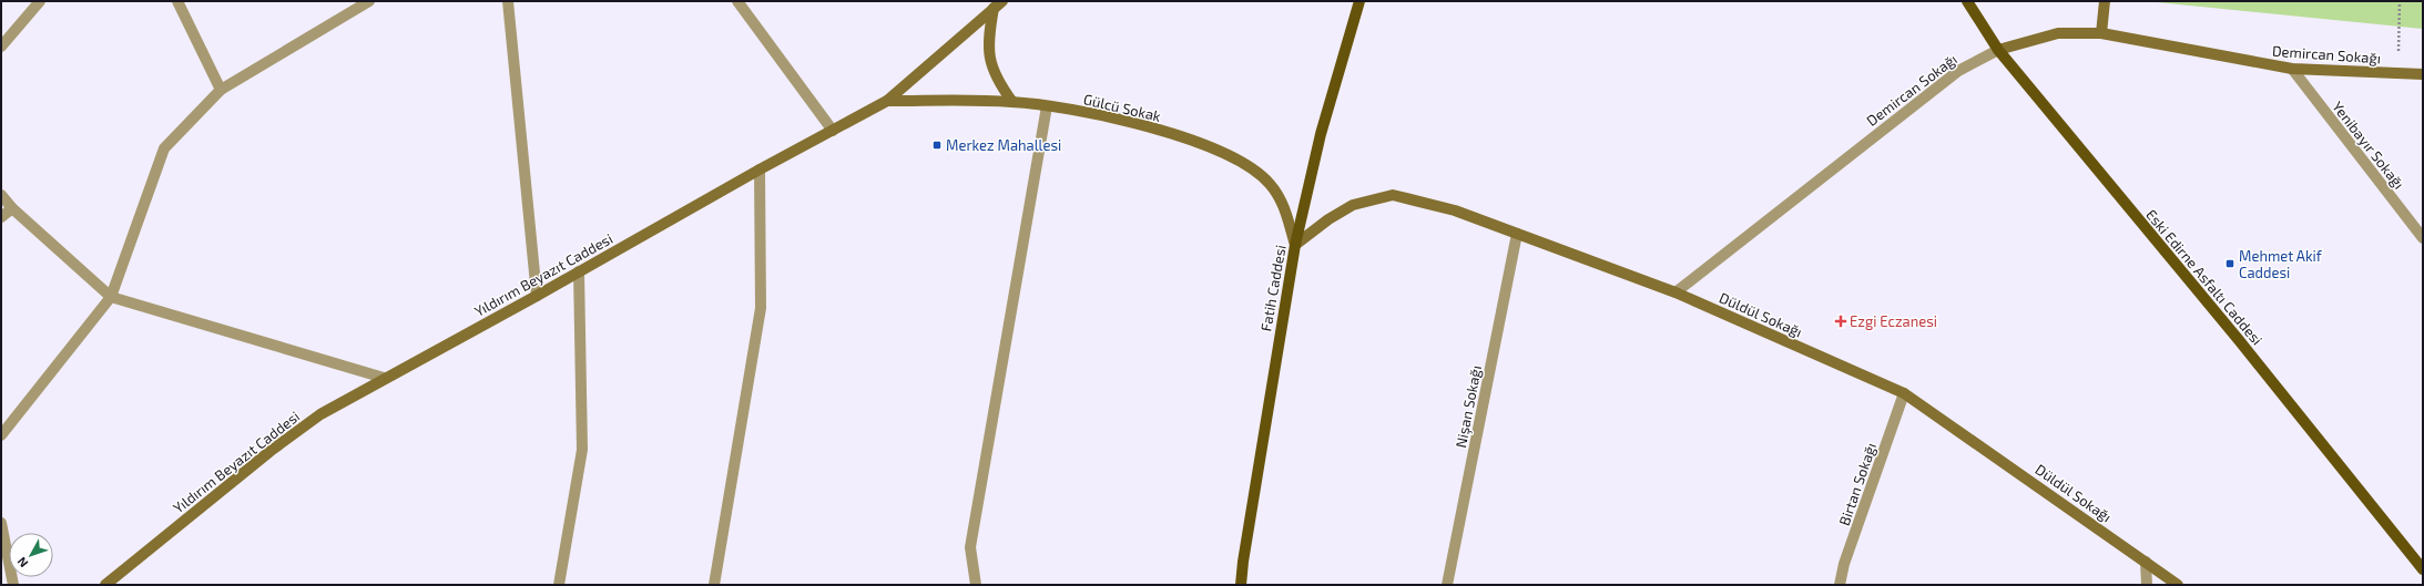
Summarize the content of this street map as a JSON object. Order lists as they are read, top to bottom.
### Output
{
  "streets": {
    "main road": [
      "Demircan Sokağı",
      "Gülcü Sokak",
      "Yıldırım Beyazıt Caddesi",
      "Eski Edirne Asfaltı Caddesi",
      "Fatih Caddesi",
      "Düldül Sokağı"
    ],
    "street": ["Yenibayır Sokağı", "Nişan Sokağı", "Birtan Sokağı"]
  },
  "crossings": [
    ["Demircan Sokağı", "Yenibayır Sokağı"],
    ["Demircan Sokağı", "Eski Edirne Asfaltı Caddesi"],
    ["Demircan Sokağı", "Düldül Sokağı"],
    ["Gülcü Sokak", "Yıldırım Beyazıt Caddesi"],
    ["Gülcü Sokak", "Fatih Caddesi"],
    ["Gülcü Sokak", "Düldül Sokağı"],
    ["Fatih Caddesi", "Düldül Sokağı"],
    ["Düldül Sokağı", "Nişan Sokağı"],
    ["Düldül Sokağı", "Birtan Sokağı"]
  ],
  "places": {
    "transit": ["Merkez Mahallesi", "Mehmet Akif Caddesi"],
    "health": ["Ezgi Eczanesi"]
  },
  "north": "bottom left"
}
